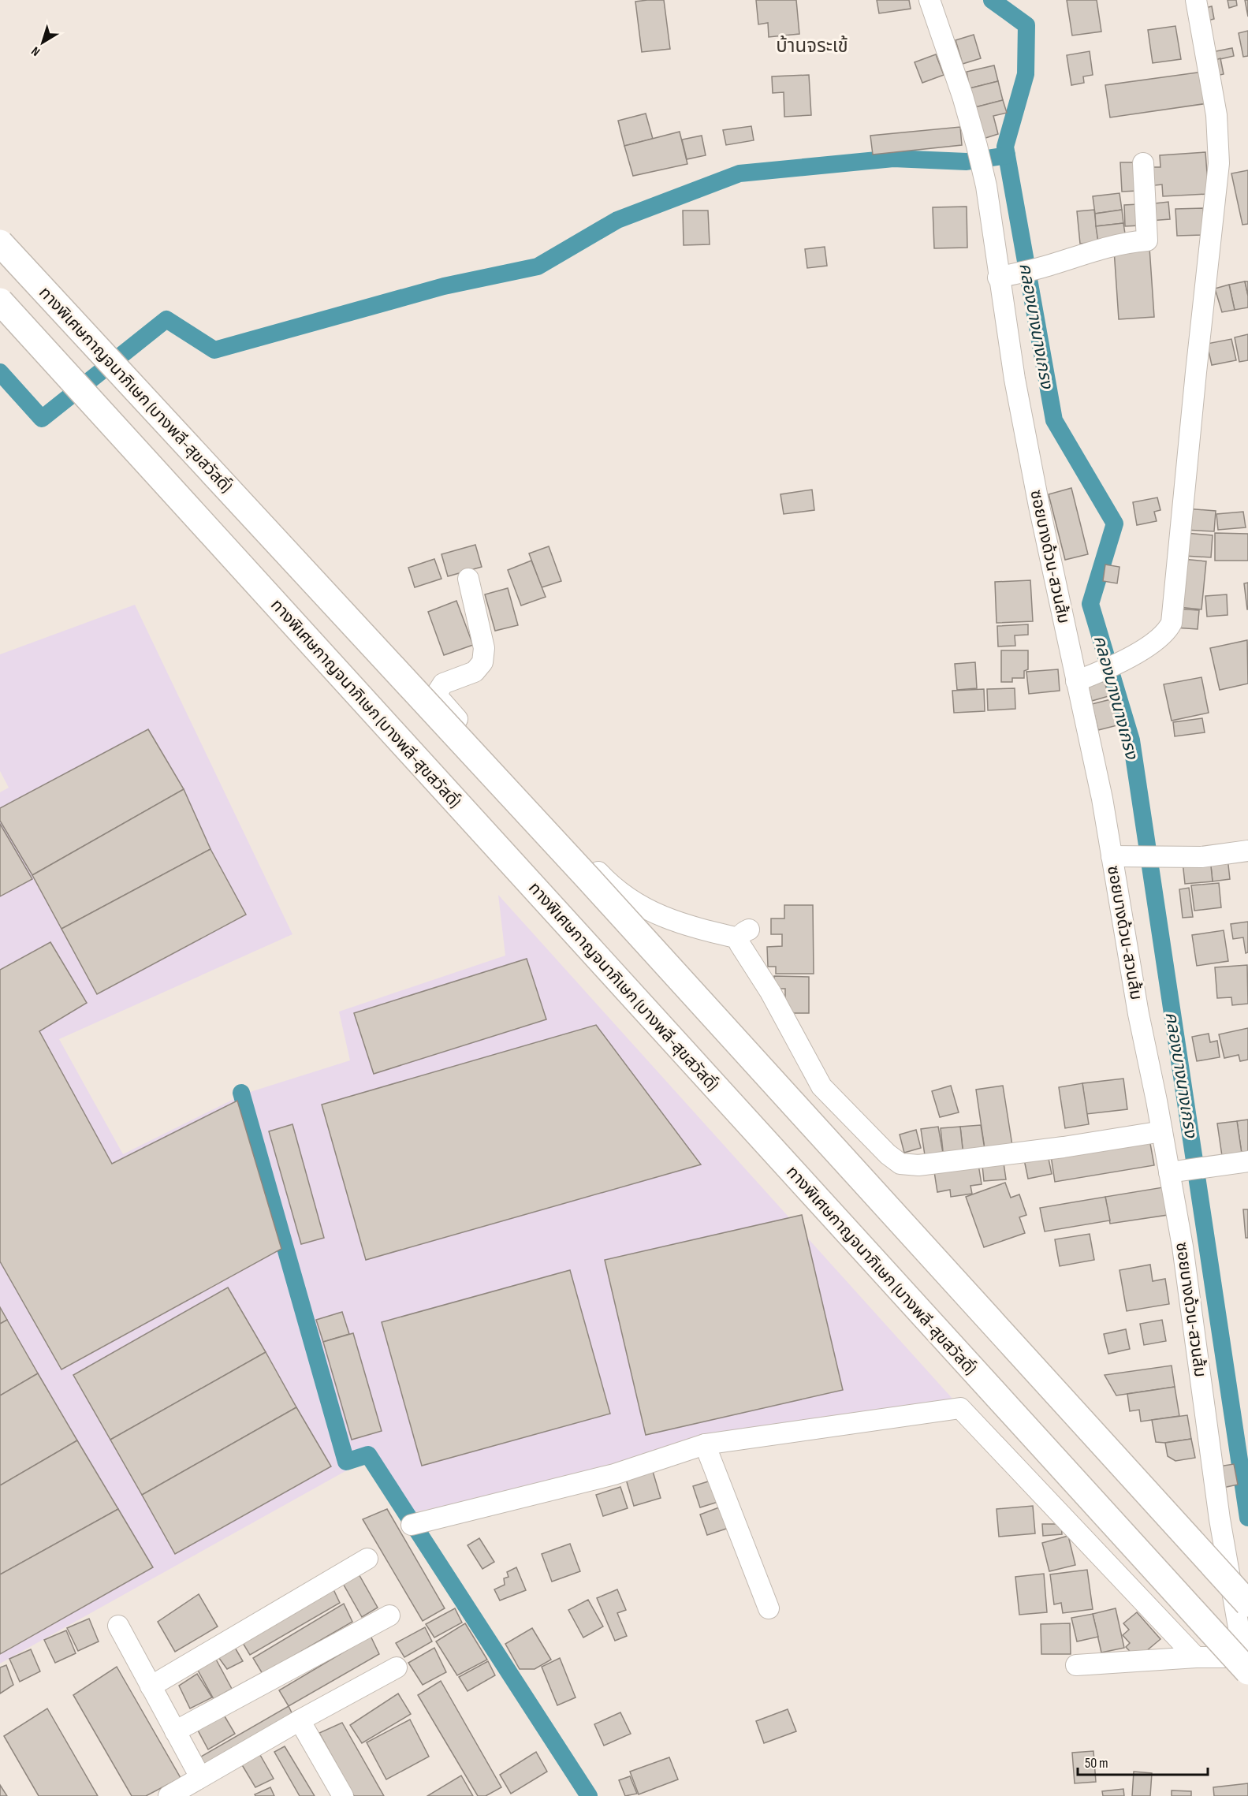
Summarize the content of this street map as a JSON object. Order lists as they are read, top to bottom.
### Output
{
  "streets": {
    "highway": ["ทางพิเศษกาญจนาภิเษก (บางพลี-สุขสวัสดิ์)"],
    "street": ["ซอยบางด้วน-สวนส้ม"]
  },
  "crossings": [
    ["ทางพิเศษกาญจนาภิเษก (บางพลี-สุขสวัสดิ์)", "ซอยบางด้วน-สวนส้ม"]
  ],
  "districts": ["บ้านจระเข้"],
  "water": ["คลองบางนางเกรง"],
  "scale_bar": "50 m",
  "north": "bottom left"
}
